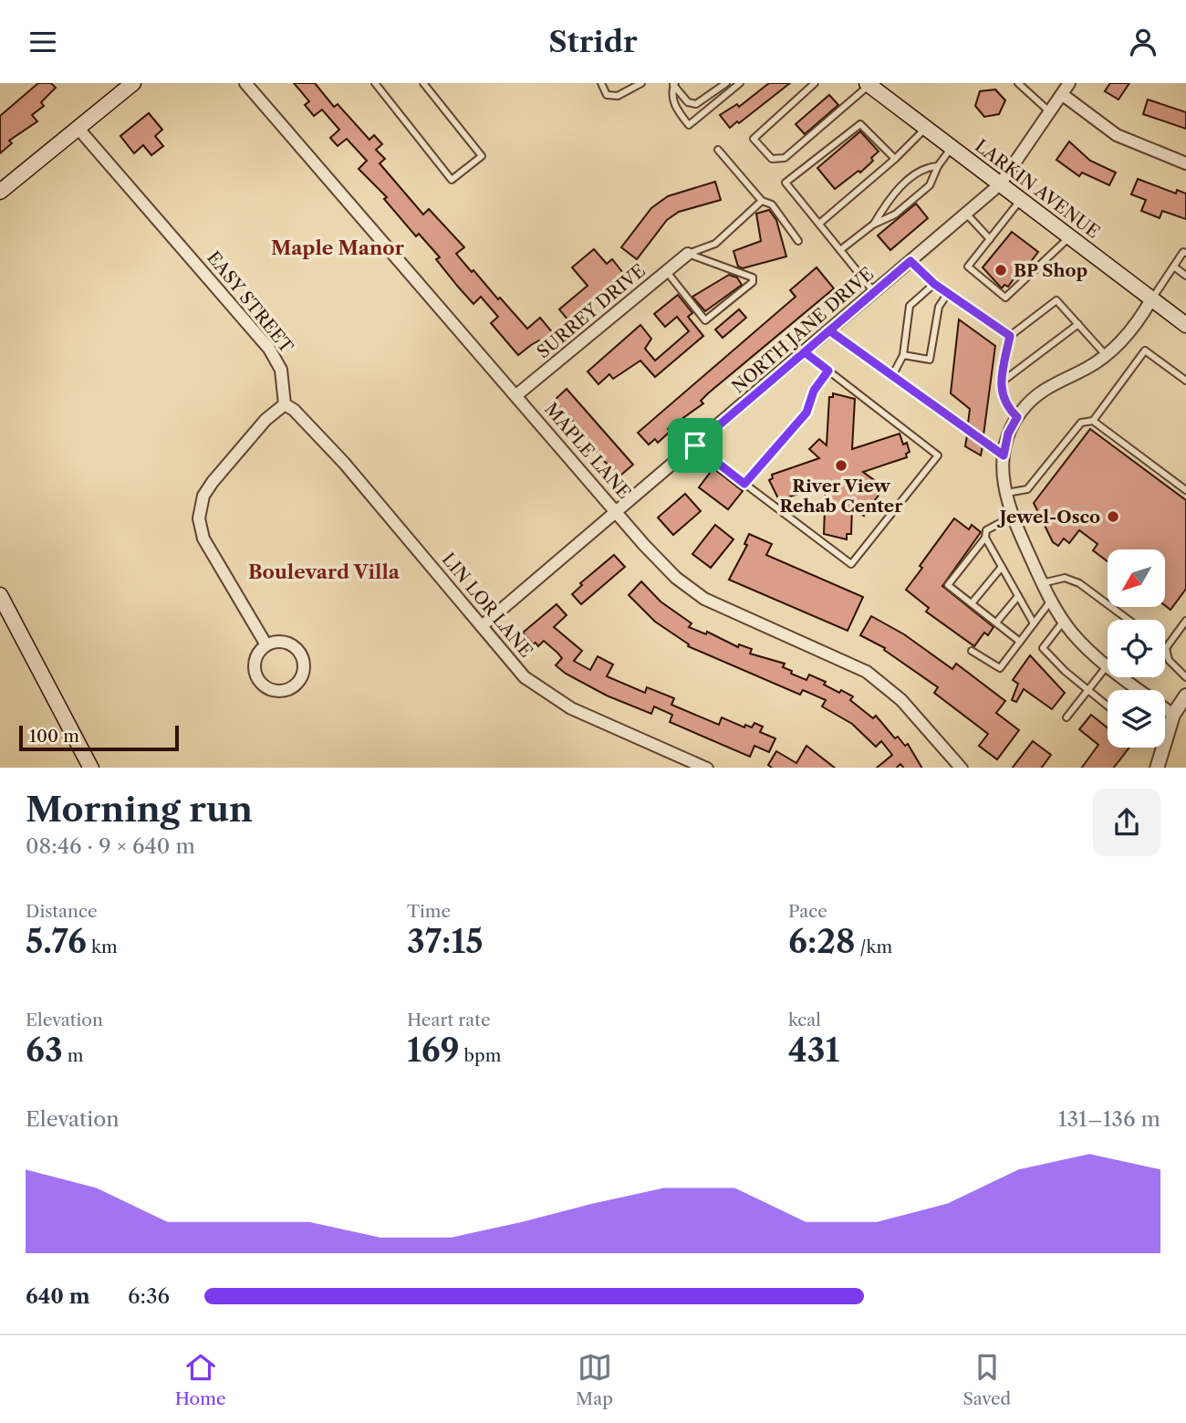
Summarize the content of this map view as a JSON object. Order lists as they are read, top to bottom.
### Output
{
  "streets": {
    "main road": ["LARKIN AVENUE"],
    "street": [
      "EASY STREET",
      "SURREY DRIVE",
      "NORTH JANE DRIVE",
      "MAPLE LANE",
      "LIN LOR LANE"
    ]
  },
  "crossings": [
    ["LARKIN AVENUE", "NORTH JANE DRIVE"],
    ["EASY STREET", "LIN LOR LANE"],
    ["SURREY DRIVE", "MAPLE LANE"],
    ["NORTH JANE DRIVE", "MAPLE LANE"],
    ["NORTH JANE DRIVE", "LIN LOR LANE"]
  ],
  "districts": ["Maple Manor", "Boulevard Villa"],
  "places": ["BP Shop", "River View Rehab Center", "Jewel-Osco"],
  "scale_bar": "100 m",
  "north": "bottom left",
  "page": {
    "header": "Stridr",
    "scale": "100 m",
    "heading": ["Morning run", "08:46 · 9 × 640 m"],
    "stats": [
      ["Distance", "5.76 km"],
      ["Time", "37:15"],
      ["Pace", "6:28 /km"],
      ["Elevation", "63 m"],
      ["Heart rate", "169 bpm"],
      ["kcal", "431"]
    ],
    "chart": ["Elevation", "131–136 m"],
    "list": [
      {
        "name": "640 m",
        "note": "6:36"
      }
    ],
    "tabs": ["Home", "Map", "Saved"]
  }
}
